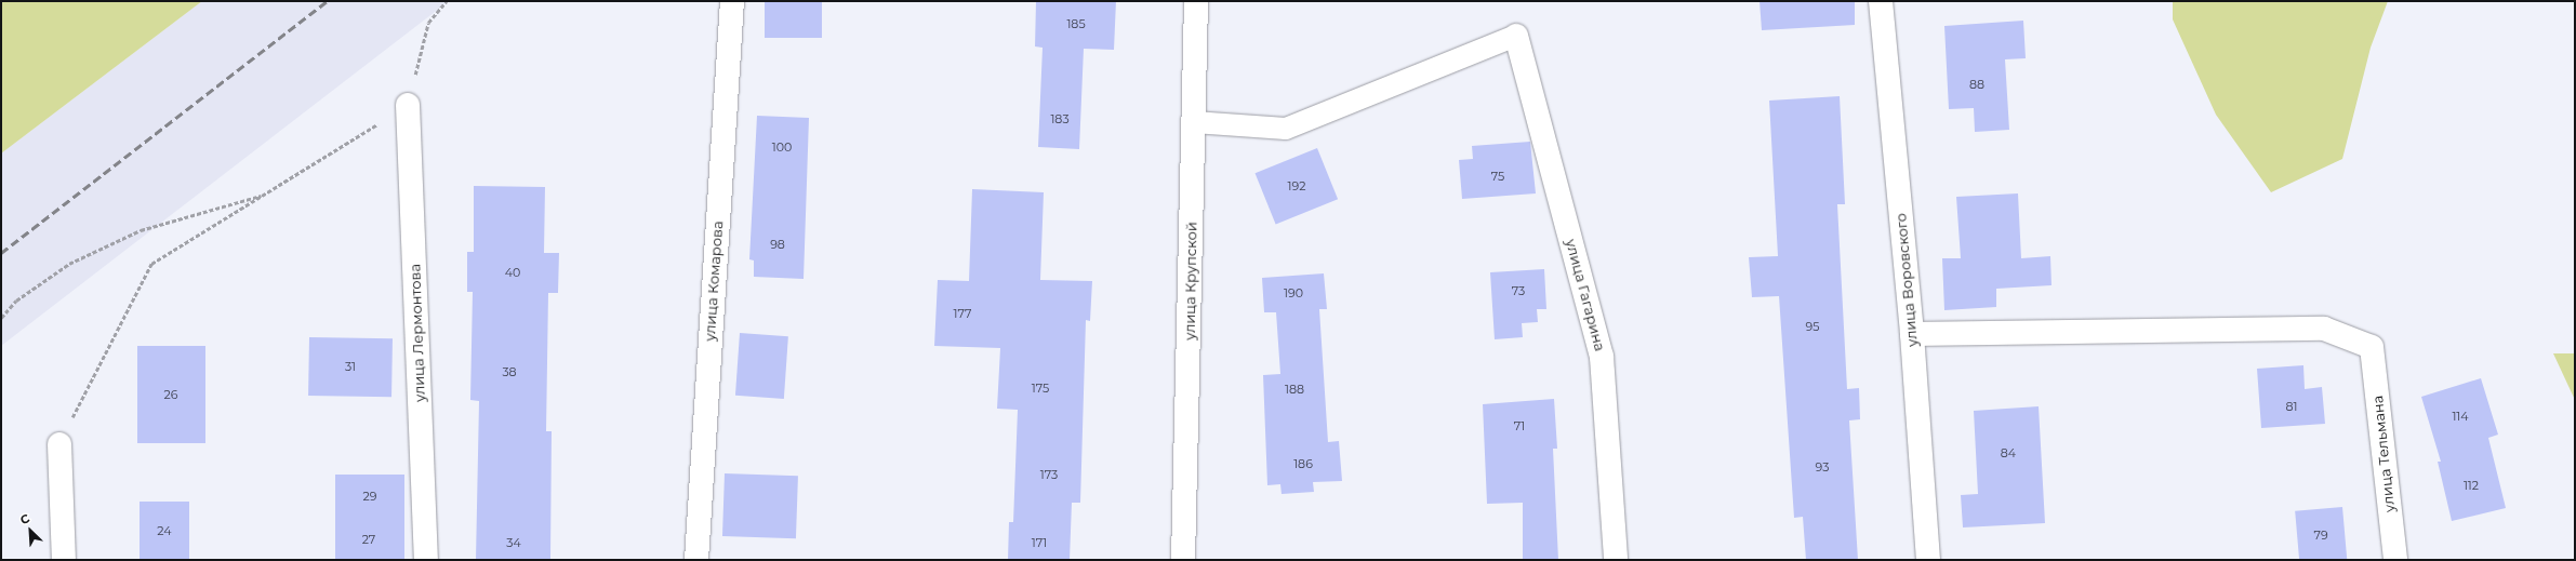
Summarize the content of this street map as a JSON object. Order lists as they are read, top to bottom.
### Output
{
  "streets": {
    "street": [
      "улица Воровского",
      "улица Комарова",
      "улица Крупской",
      "улица Гагарина",
      "улица Лермонтова",
      "улица Тельмана"
    ]
  },
  "crossings": [
    ["улица Воровского", "улица Тельмана"]
  ],
  "house_numbers": [
    "185",
    "88",
    "183",
    "100",
    "75",
    "192",
    "98",
    "40",
    "73",
    "190",
    "177",
    "95",
    "31",
    "38",
    "175",
    "188",
    "26",
    "81",
    "114",
    "71",
    "84",
    "186",
    "93",
    "173",
    "112",
    "29",
    "24",
    "79",
    "27",
    "34",
    "171"
  ],
  "north": "top left"
}
